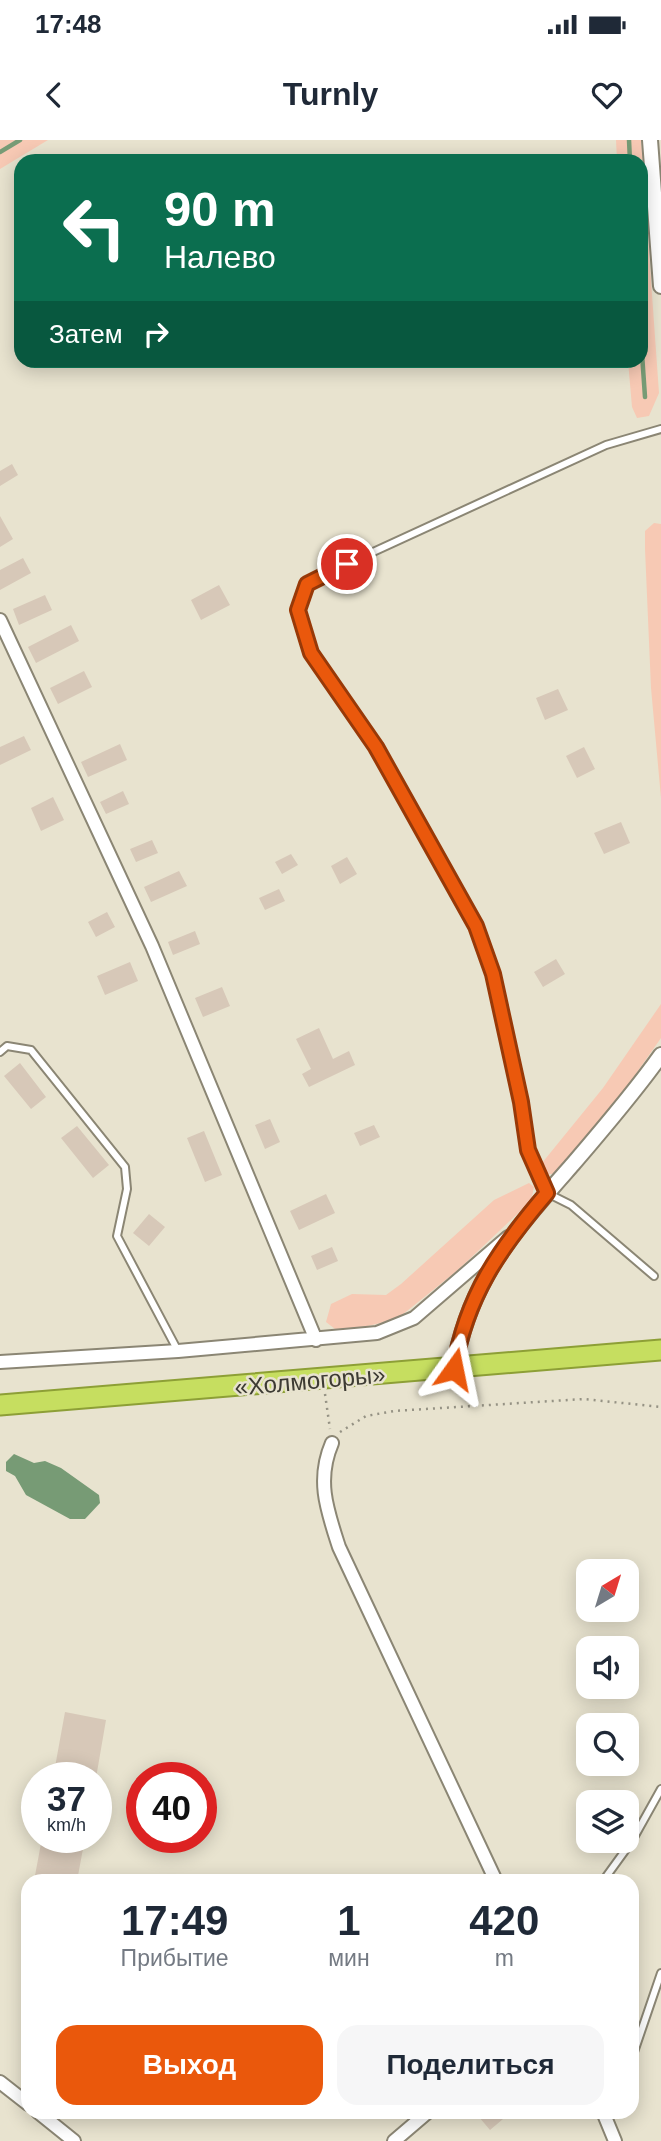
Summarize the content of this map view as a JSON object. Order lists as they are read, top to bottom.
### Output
{
  "streets": {
    "highway": ["«Холмогоры»"]
  },
  "north": "top right",
  "page": {
    "status": "17:48",
    "header": "Turnly",
    "turn": ["90 m", "Налево"],
    "then": "Затем",
    "speed": "37 km/h",
    "limit": "40",
    "eta": [
      "17:49",
      "Прибытие",
      "1",
      "мин",
      "420",
      "m"
    ],
    "buttons": ["Выход", "Поделиться"]
  }
}
